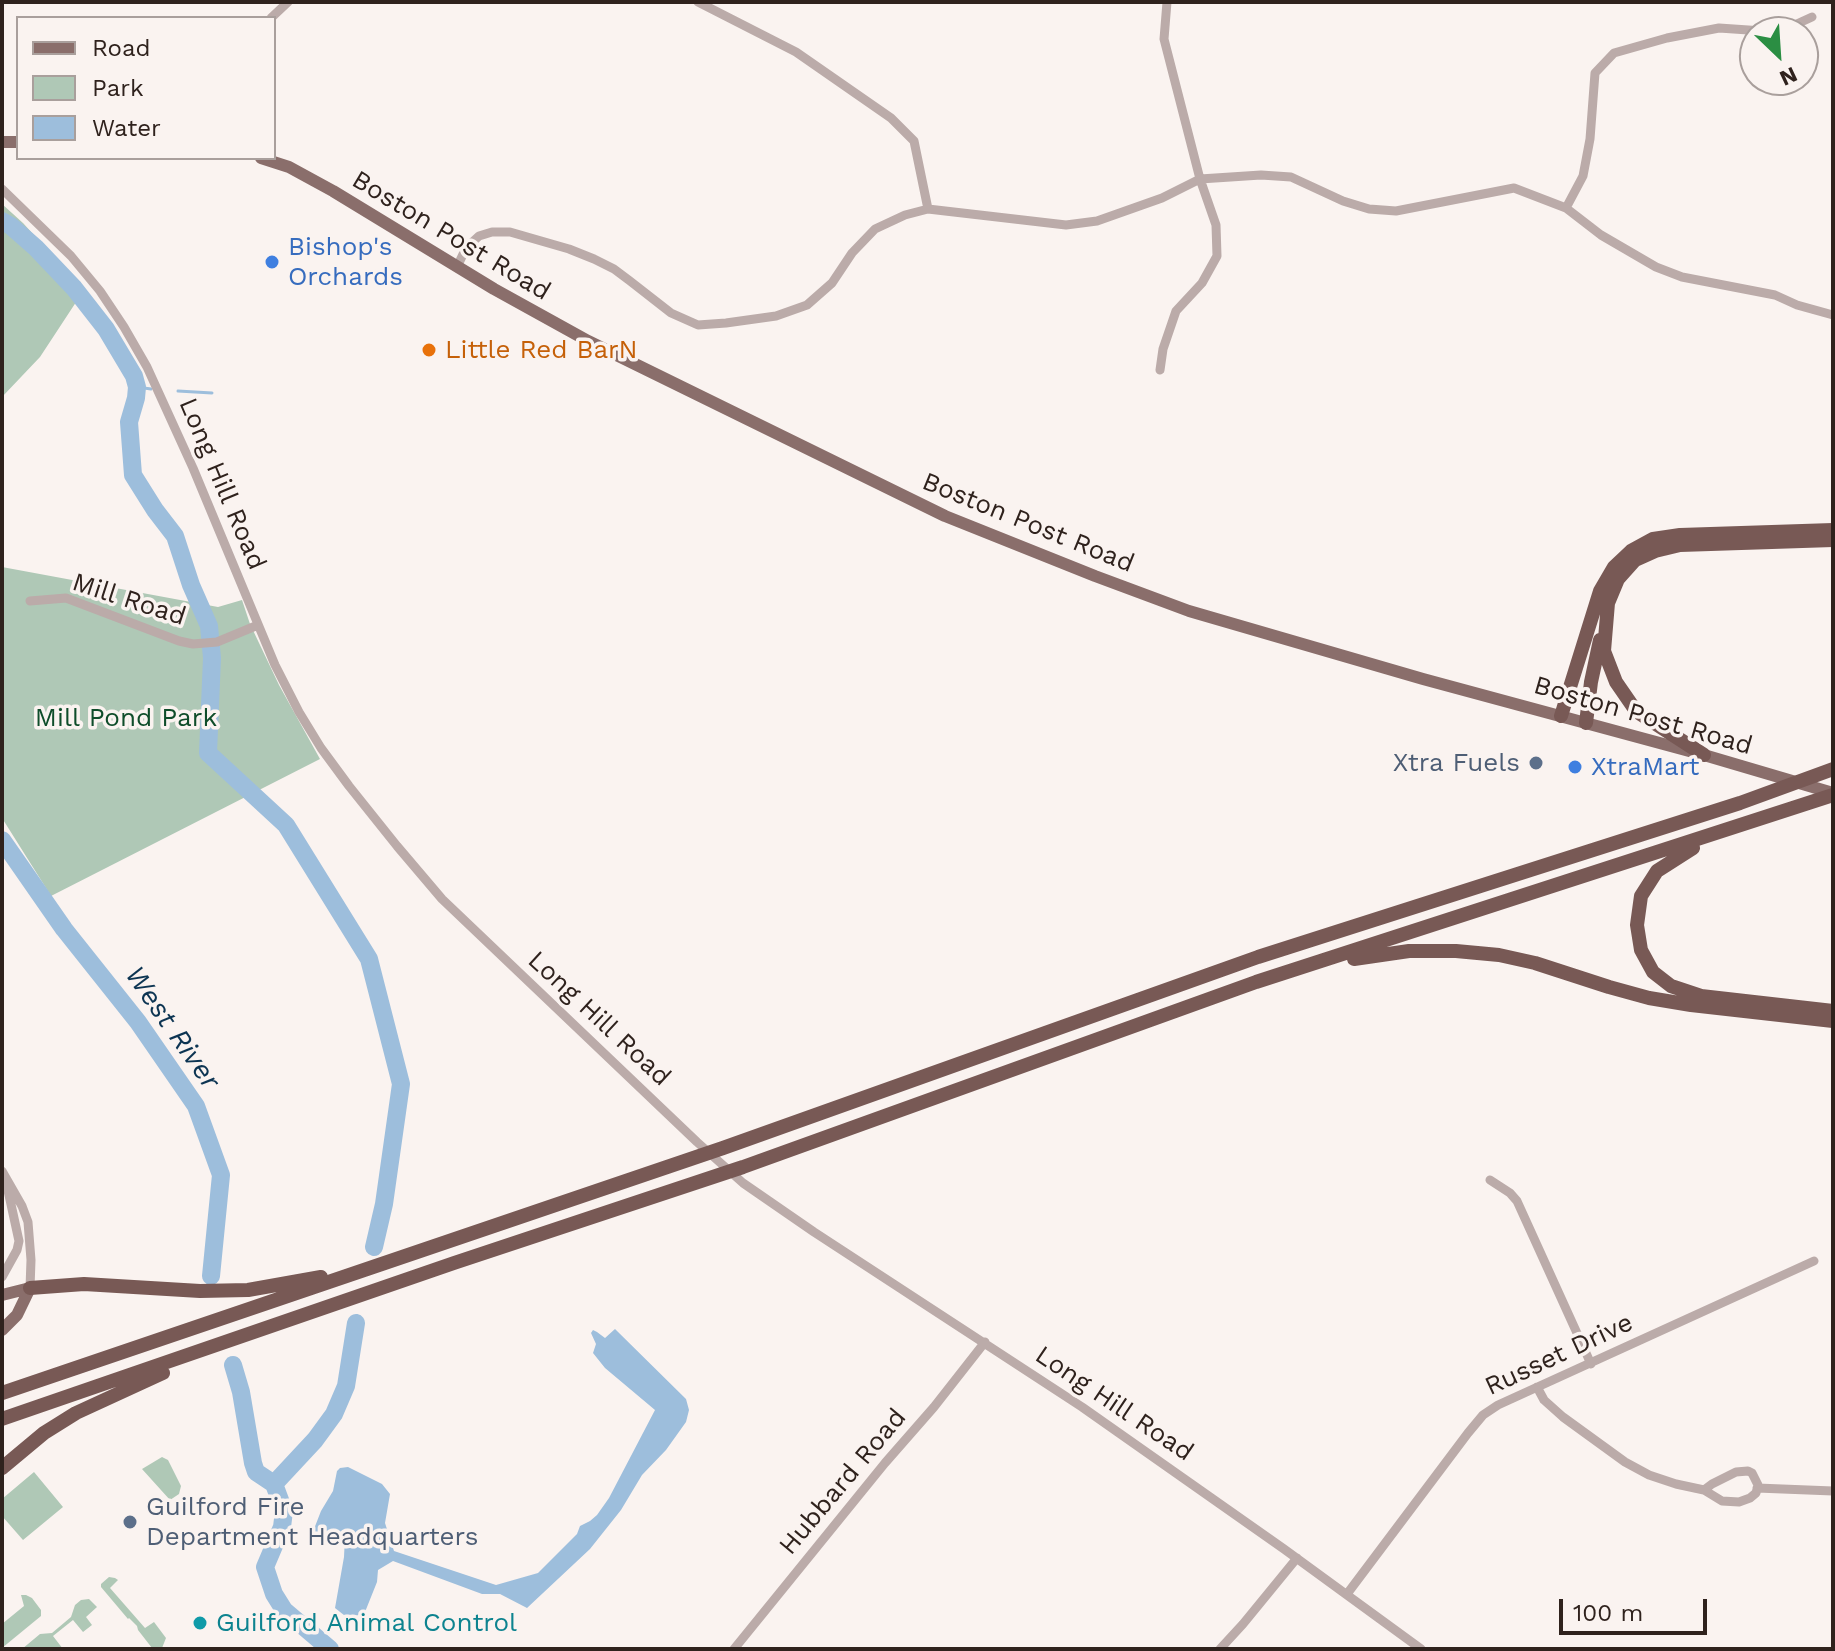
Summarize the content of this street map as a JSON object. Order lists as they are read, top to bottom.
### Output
{
  "streets": {
    "main road": ["Boston Post Road"],
    "street": [
      "Long Hill Road",
      "Mill Road",
      "Russet Drive",
      "Hubbard Road"
    ]
  },
  "crossings": [
    ["Long Hill Road", "Mill Road"],
    ["Long Hill Road", "Russet Drive"],
    ["Long Hill Road", "Hubbard Road"]
  ],
  "water": ["West River"],
  "parks": ["Mill Pond Park"],
  "places": [
    "Bishop's Orchards",
    "Little Red BarN",
    "Xtra Fuels",
    "XtraMart",
    "Guilford Fire Department Headquarters",
    "Guilford Animal Control"
  ],
  "legend": ["Road", "Park", "Water"],
  "scale_bar": "100 m",
  "north": "bottom right"
}
